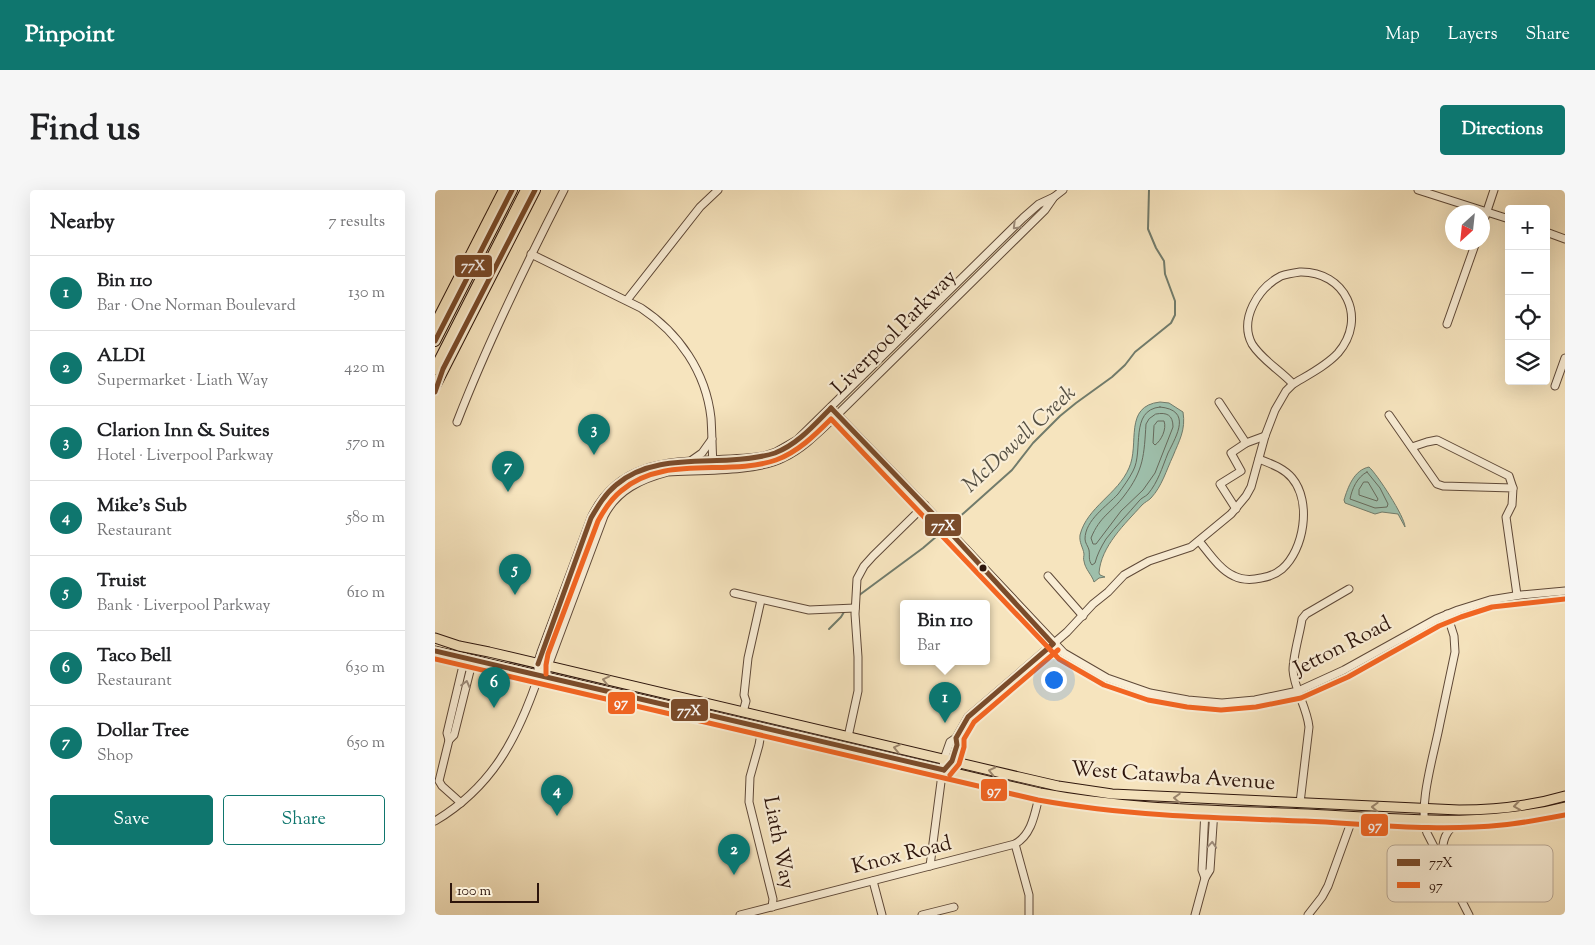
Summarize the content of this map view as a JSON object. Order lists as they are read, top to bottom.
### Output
{
  "streets": {
    "main road": ["West Catawba Avenue"],
    "street": [
      "Liverpool Parkway",
      "Jetton Road",
      "Liath Way",
      "Knox Road"
    ]
  },
  "crossings": [
    ["Liverpool Parkway", "Jetton Road"],
    ["Liverpool Parkway", "West Catawba Avenue"],
    ["West Catawba Avenue", "Liath Way"],
    ["Liath Way", "Knox Road"]
  ],
  "water": ["McDowell Creek"],
  "lines": ["transit line 77X", "transit line 97"],
  "legend": ["77X", "97"],
  "scale_bar": "100 m",
  "north": "bottom left",
  "page": {
    "header": "Pinpoint",
    "nav": ["Map", "Layers", "Share"],
    "title": "Find us",
    "buttons": [
      "Directions",
      ["Save", "Share"]
    ],
    "heading": ["Nearby", "7 results"],
    "map_buttons": ["+", "−"],
    "list": [
      {
        "mark": "1",
        "name": "Bin 110",
        "note": "Bar · One Norman Boulevard",
        "value": "130 m"
      },
      {
        "mark": "2",
        "name": "ALDI",
        "note": "Supermarket · Liath Way",
        "value": "420 m"
      },
      {
        "mark": "3",
        "name": "Clarion Inn & Suites",
        "note": "Hotel · Liverpool Parkway",
        "value": "570 m"
      },
      {
        "mark": "4",
        "name": "Mike’s Sub",
        "note": "Restaurant",
        "value": "580 m"
      },
      {
        "mark": "5",
        "name": "Truist",
        "note": "Bank · Liverpool Parkway",
        "value": "610 m"
      },
      {
        "mark": "6",
        "name": "Taco Bell",
        "note": "Restaurant",
        "value": "630 m"
      },
      {
        "mark": "7",
        "name": "Dollar Tree",
        "note": "Shop",
        "value": "650 m"
      }
    ],
    "pins": [
      "3",
      "7",
      "5",
      "6",
      "1",
      "4",
      "2"
    ],
    "popup": ["Bin 110", "Bar"],
    "scale": "100 m"
  }
}
